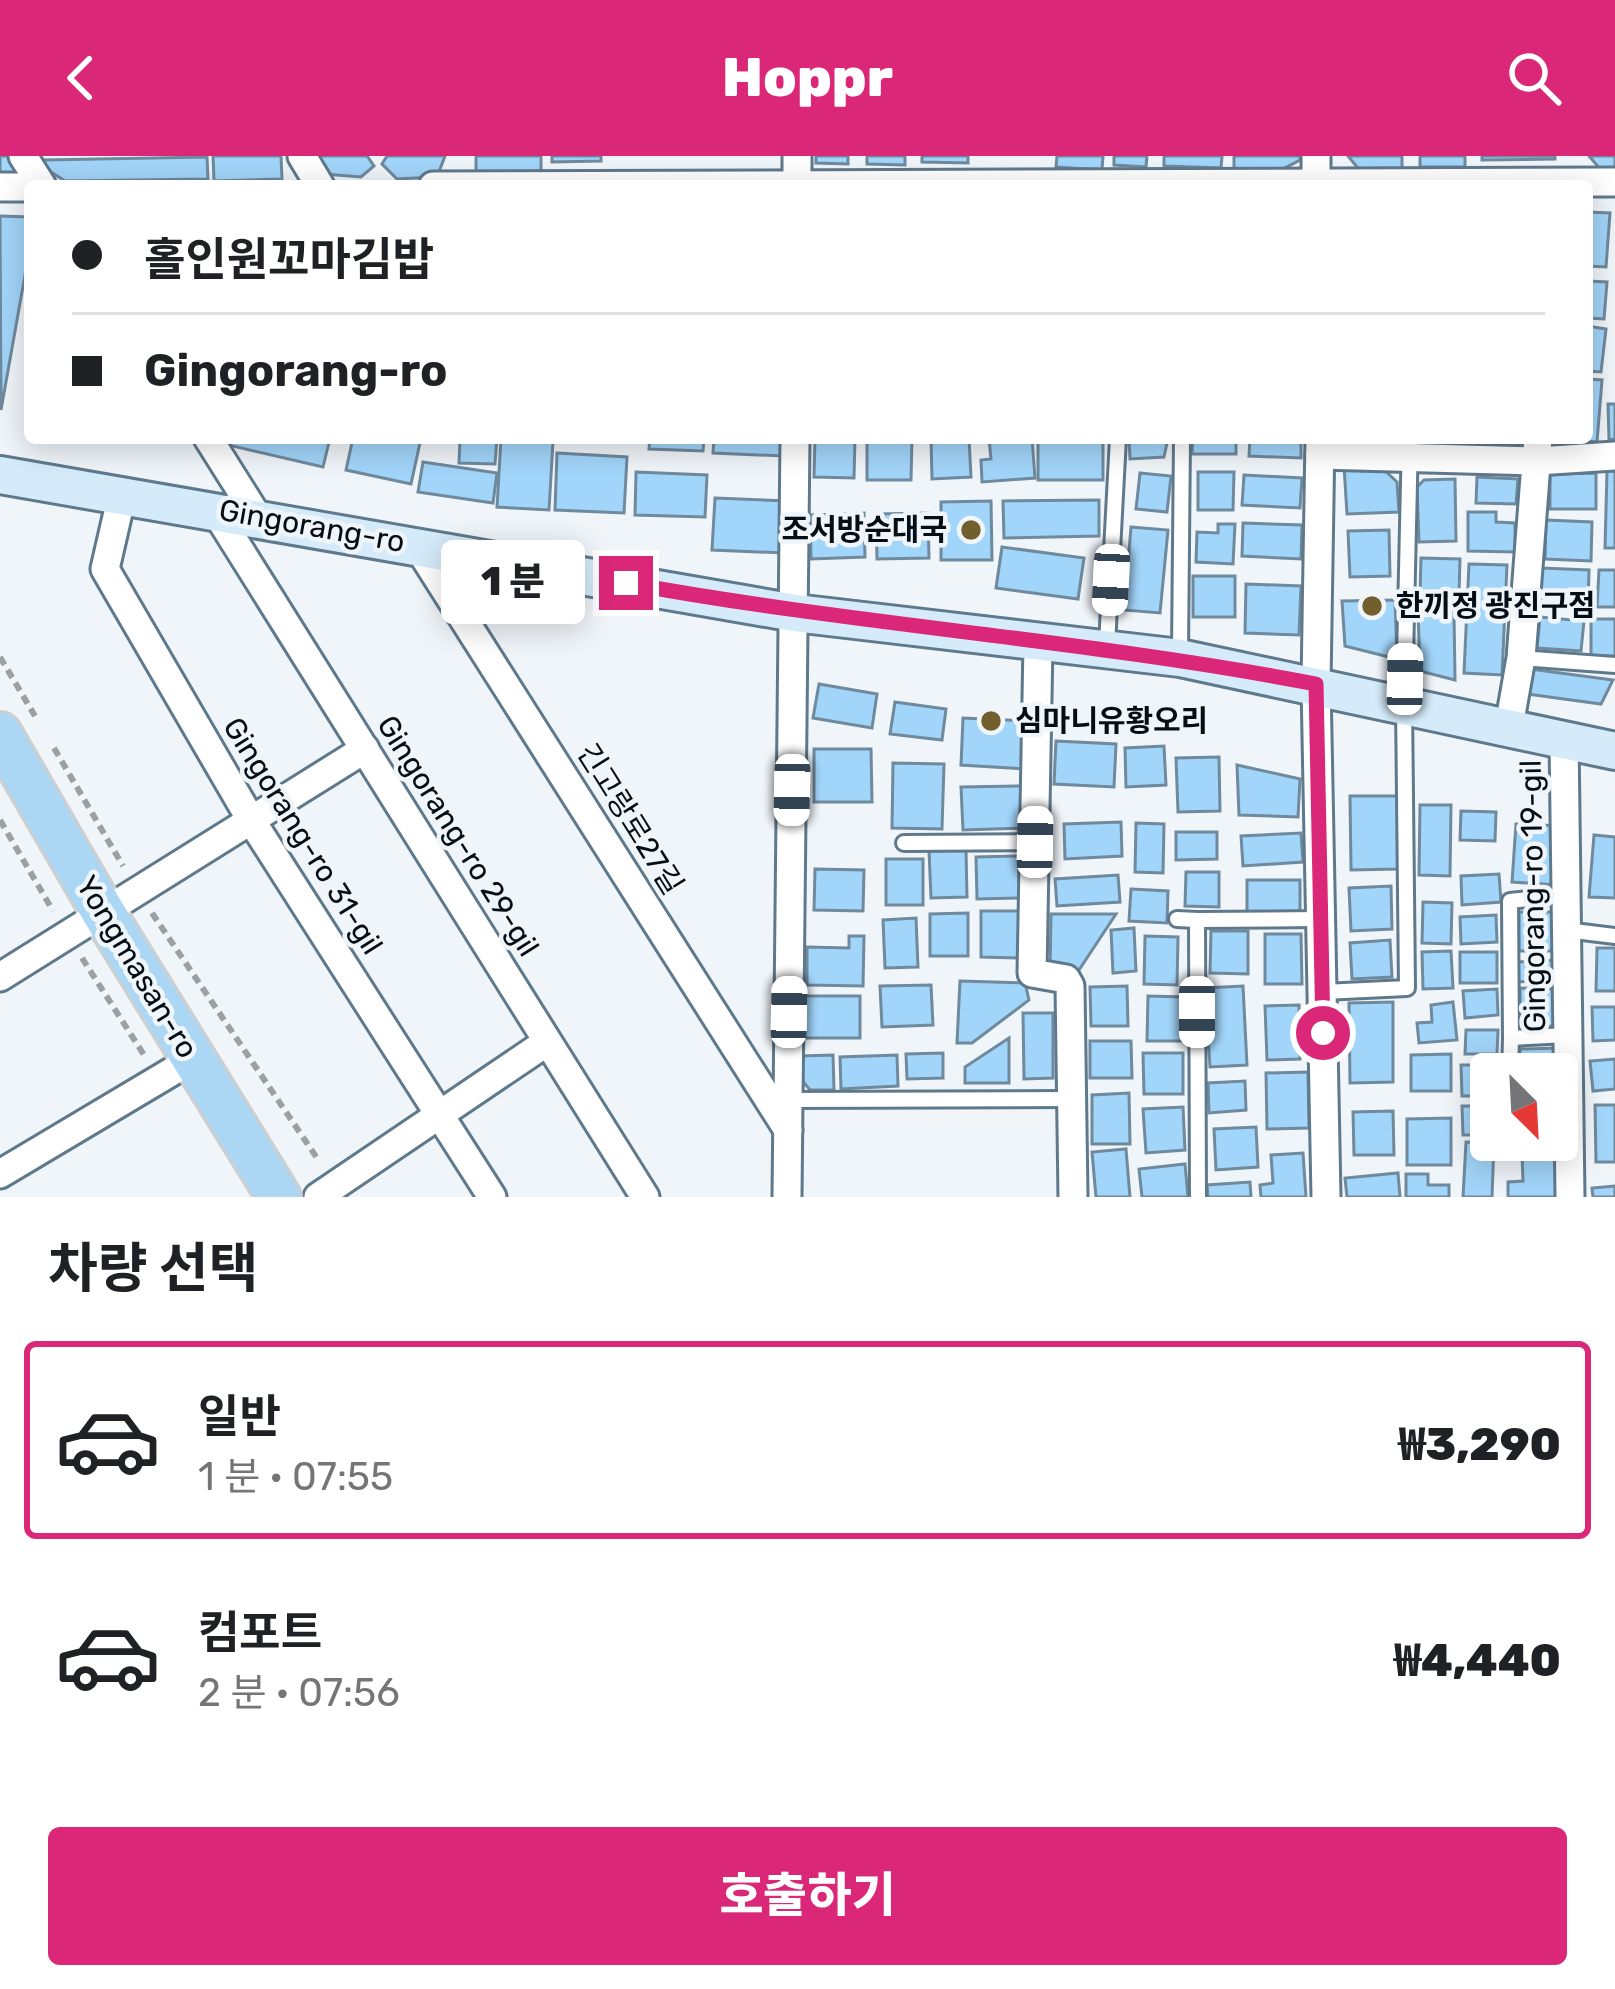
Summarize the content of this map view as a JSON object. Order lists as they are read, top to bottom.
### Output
{
  "streets": {
    "main road": ["Gingorang-ro", "Yongmasan-ro"],
    "street": [
      "긴고랑로27길",
      "Gingorang-ro 31-gil",
      "Gingorang-ro 29-gil",
      "Gingorang-ro 19-gil"
    ]
  },
  "crossings": [
    ["Gingorang-ro", "긴고랑로27길"],
    ["Gingorang-ro", "Gingorang-ro 31-gil"],
    ["Gingorang-ro", "Gingorang-ro 29-gil"],
    ["Gingorang-ro", "Gingorang-ro 19-gil"]
  ],
  "places": ["조서방순대국", "한끼정 광진구점", "심마니유황오리"],
  "north": "bottom right",
  "page": {
    "header": "Hoppr",
    "banner": ["홀인원꼬마김밥", "Gingorang-ro"],
    "bubble": "1 분",
    "heading": "차량 선택",
    "list": [
      {
        "name": "일반",
        "note": "1 분 · 07:55",
        "value": "₩3,290"
      },
      {
        "name": "컴포트",
        "note": "2 분 · 07:56",
        "value": "₩4,440"
      }
    ],
    "buttons": "호출하기"
  }
}
